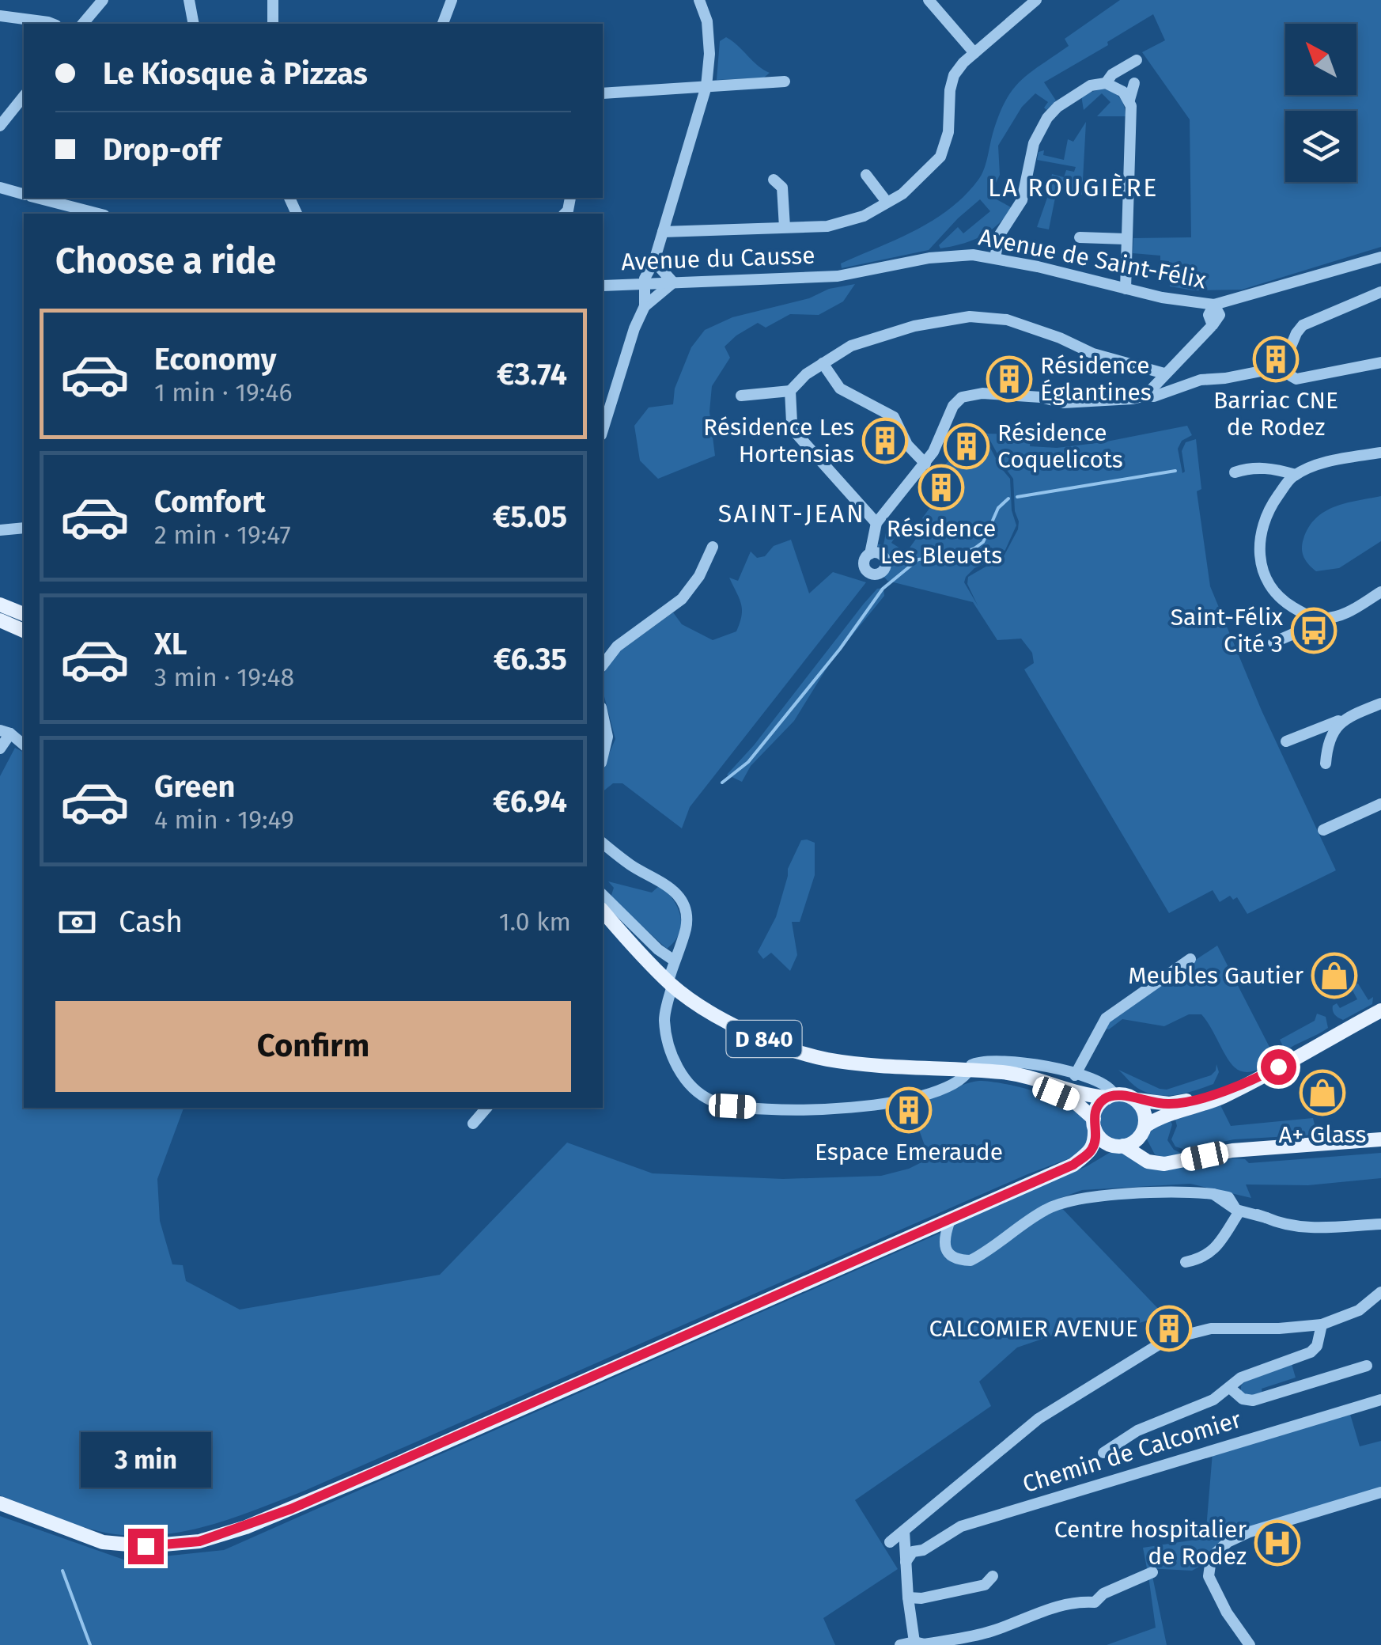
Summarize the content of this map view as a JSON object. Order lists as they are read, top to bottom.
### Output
{
  "streets": {
    "main road": ["D 840"],
    "street": ["Avenue du Causse", "Avenue de Saint-Félix", "Chemin de Calcomier"]
  },
  "crossings": [
    ["Avenue du Causse", "Avenue de Saint-Félix"]
  ],
  "districts": ["LA ROUGIÈRE", "SAINT-JEAN"],
  "places": {
    "building": [
      "Barriac CNE de Rodez",
      "Résidence Églantines",
      "Résidence Les Hortensias",
      "Résidence Coquelicots",
      "Résidence Les Bleuets",
      "Espace Emeraude",
      "CALCOMIER AVENUE"
    ],
    "bus stop": ["Saint-Félix Cité 3"],
    "shop": ["Meubles Gautier", "A+ Glass"],
    "hospital": ["Centre hospitalier de Rodez"]
  },
  "north": "top left",
  "page": {
    "banner": ["Le Kiosque à Pizzas", "Drop-off"],
    "heading": "Choose a ride",
    "list": [
      {
        "name": "Economy",
        "note": "1 min · 19:46",
        "value": "€3.74"
      },
      {
        "name": "Comfort",
        "note": "2 min · 19:47",
        "value": "€5.05"
      },
      {
        "name": "XL",
        "note": "3 min · 19:48",
        "value": "€6.35"
      },
      {
        "name": "Green",
        "note": "4 min · 19:49",
        "value": "€6.94"
      }
    ],
    "pay": ["Cash", "1.0 km"],
    "buttons": "Confirm",
    "bubble": "3 min"
  }
}
